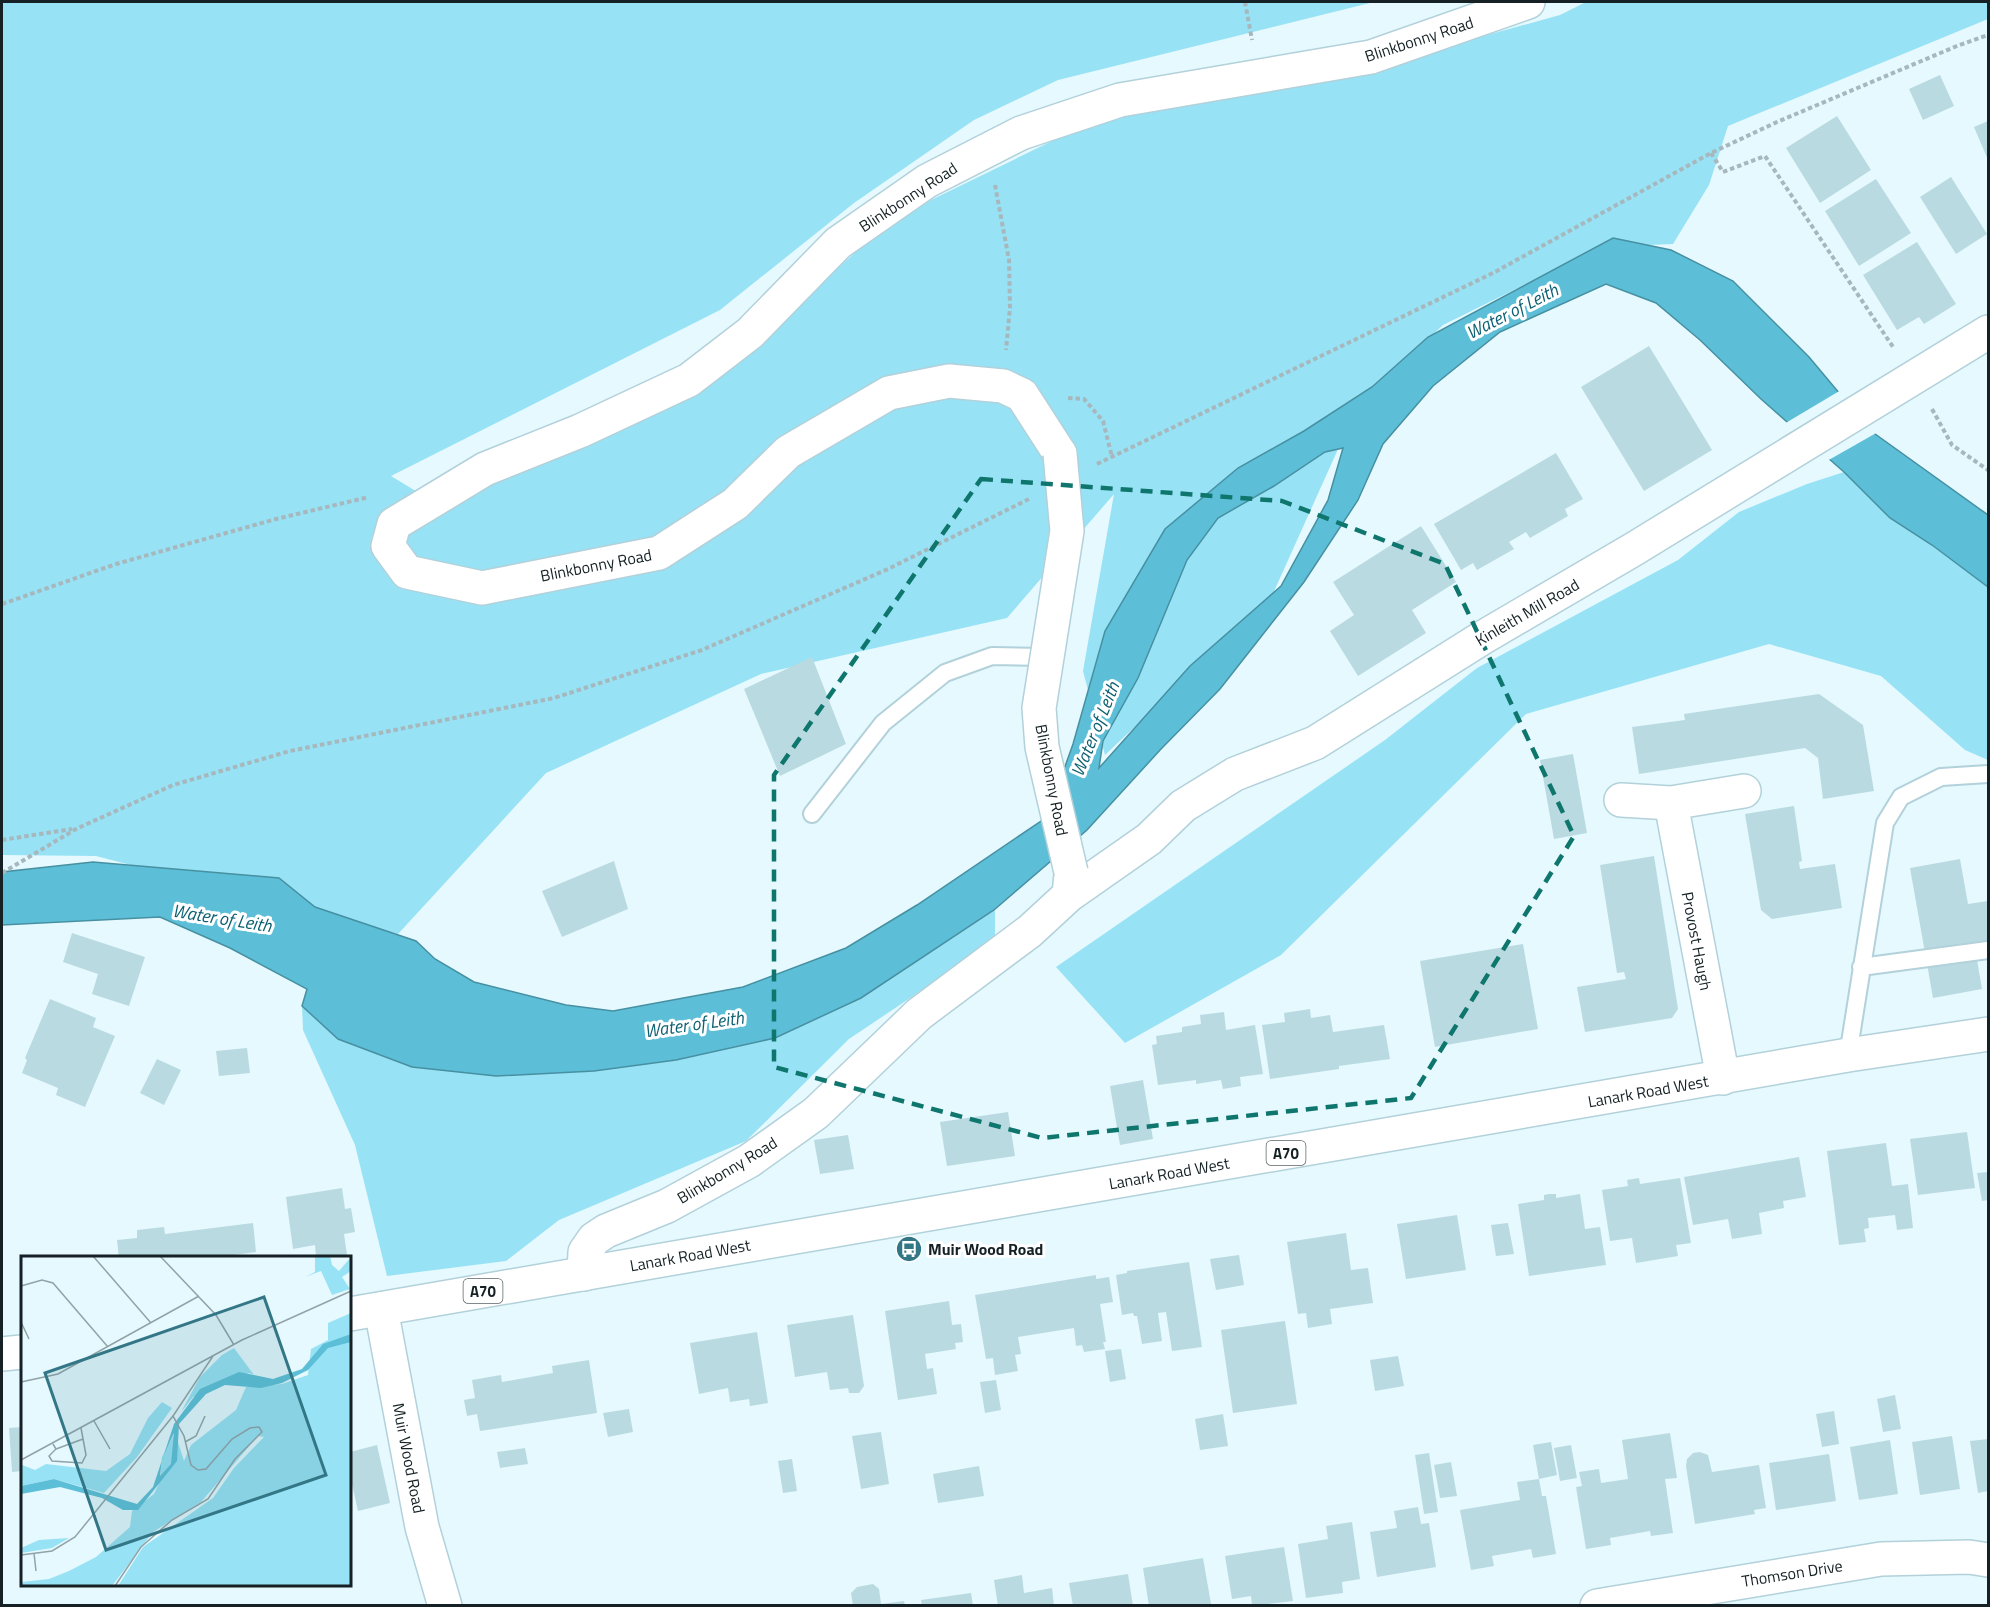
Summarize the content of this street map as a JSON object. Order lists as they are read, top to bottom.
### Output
{
  "streets": {
    "street": [
      "Blinkbonny Road",
      "Kinleith Mill Road",
      "Provost Haugh",
      "Lanark Road West",
      "A70",
      "Muir Wood Road",
      "Thomson Drive"
    ]
  },
  "crossings": [
    ["Blinkbonny Road", "Kinleith Mill Road"],
    ["Blinkbonny Road", "Lanark Road West"],
    ["Provost Haugh", "Lanark Road West"],
    ["Lanark Road West", "Muir Wood Road"]
  ],
  "water": ["Water of Leith"],
  "places": {
    "bus stop": ["Muir Wood Road"]
  }
}
